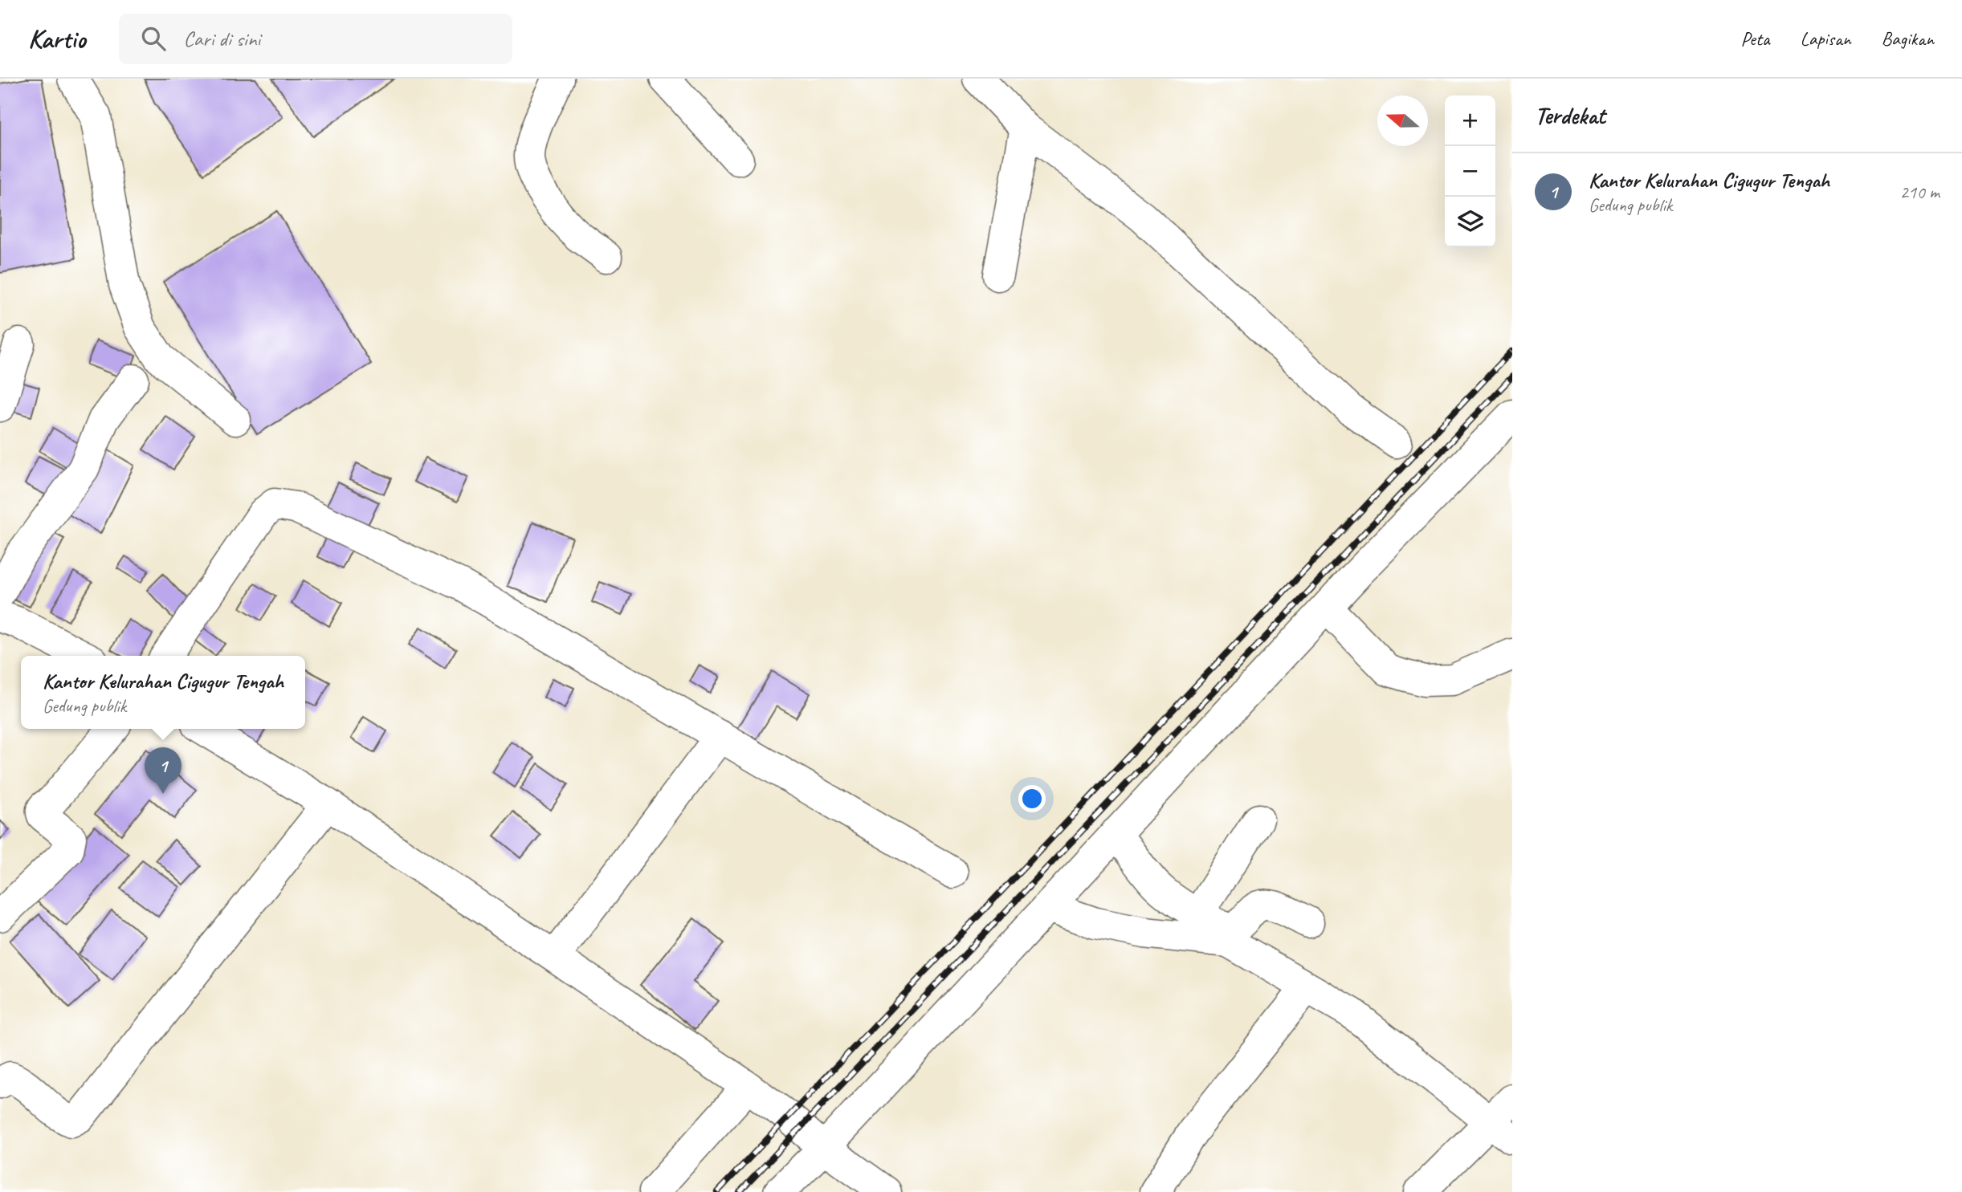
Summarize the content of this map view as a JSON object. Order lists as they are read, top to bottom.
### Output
{
  "north": "left",
  "page": {
    "header": "Kartio",
    "search": "Cari di sini",
    "nav": ["Peta", "Lapisan", "Bagikan"],
    "heading": "Terdekat",
    "map_buttons": ["+", "−"],
    "list": [
      {
        "mark": "1",
        "name": "Kantor Kelurahan Cigugur Tengah",
        "note": "Gedung publik",
        "value": "210 m"
      }
    ],
    "popup": ["Kantor Kelurahan Cigugur Tengah", "Gedung publik"],
    "pins": "1"
  }
}
